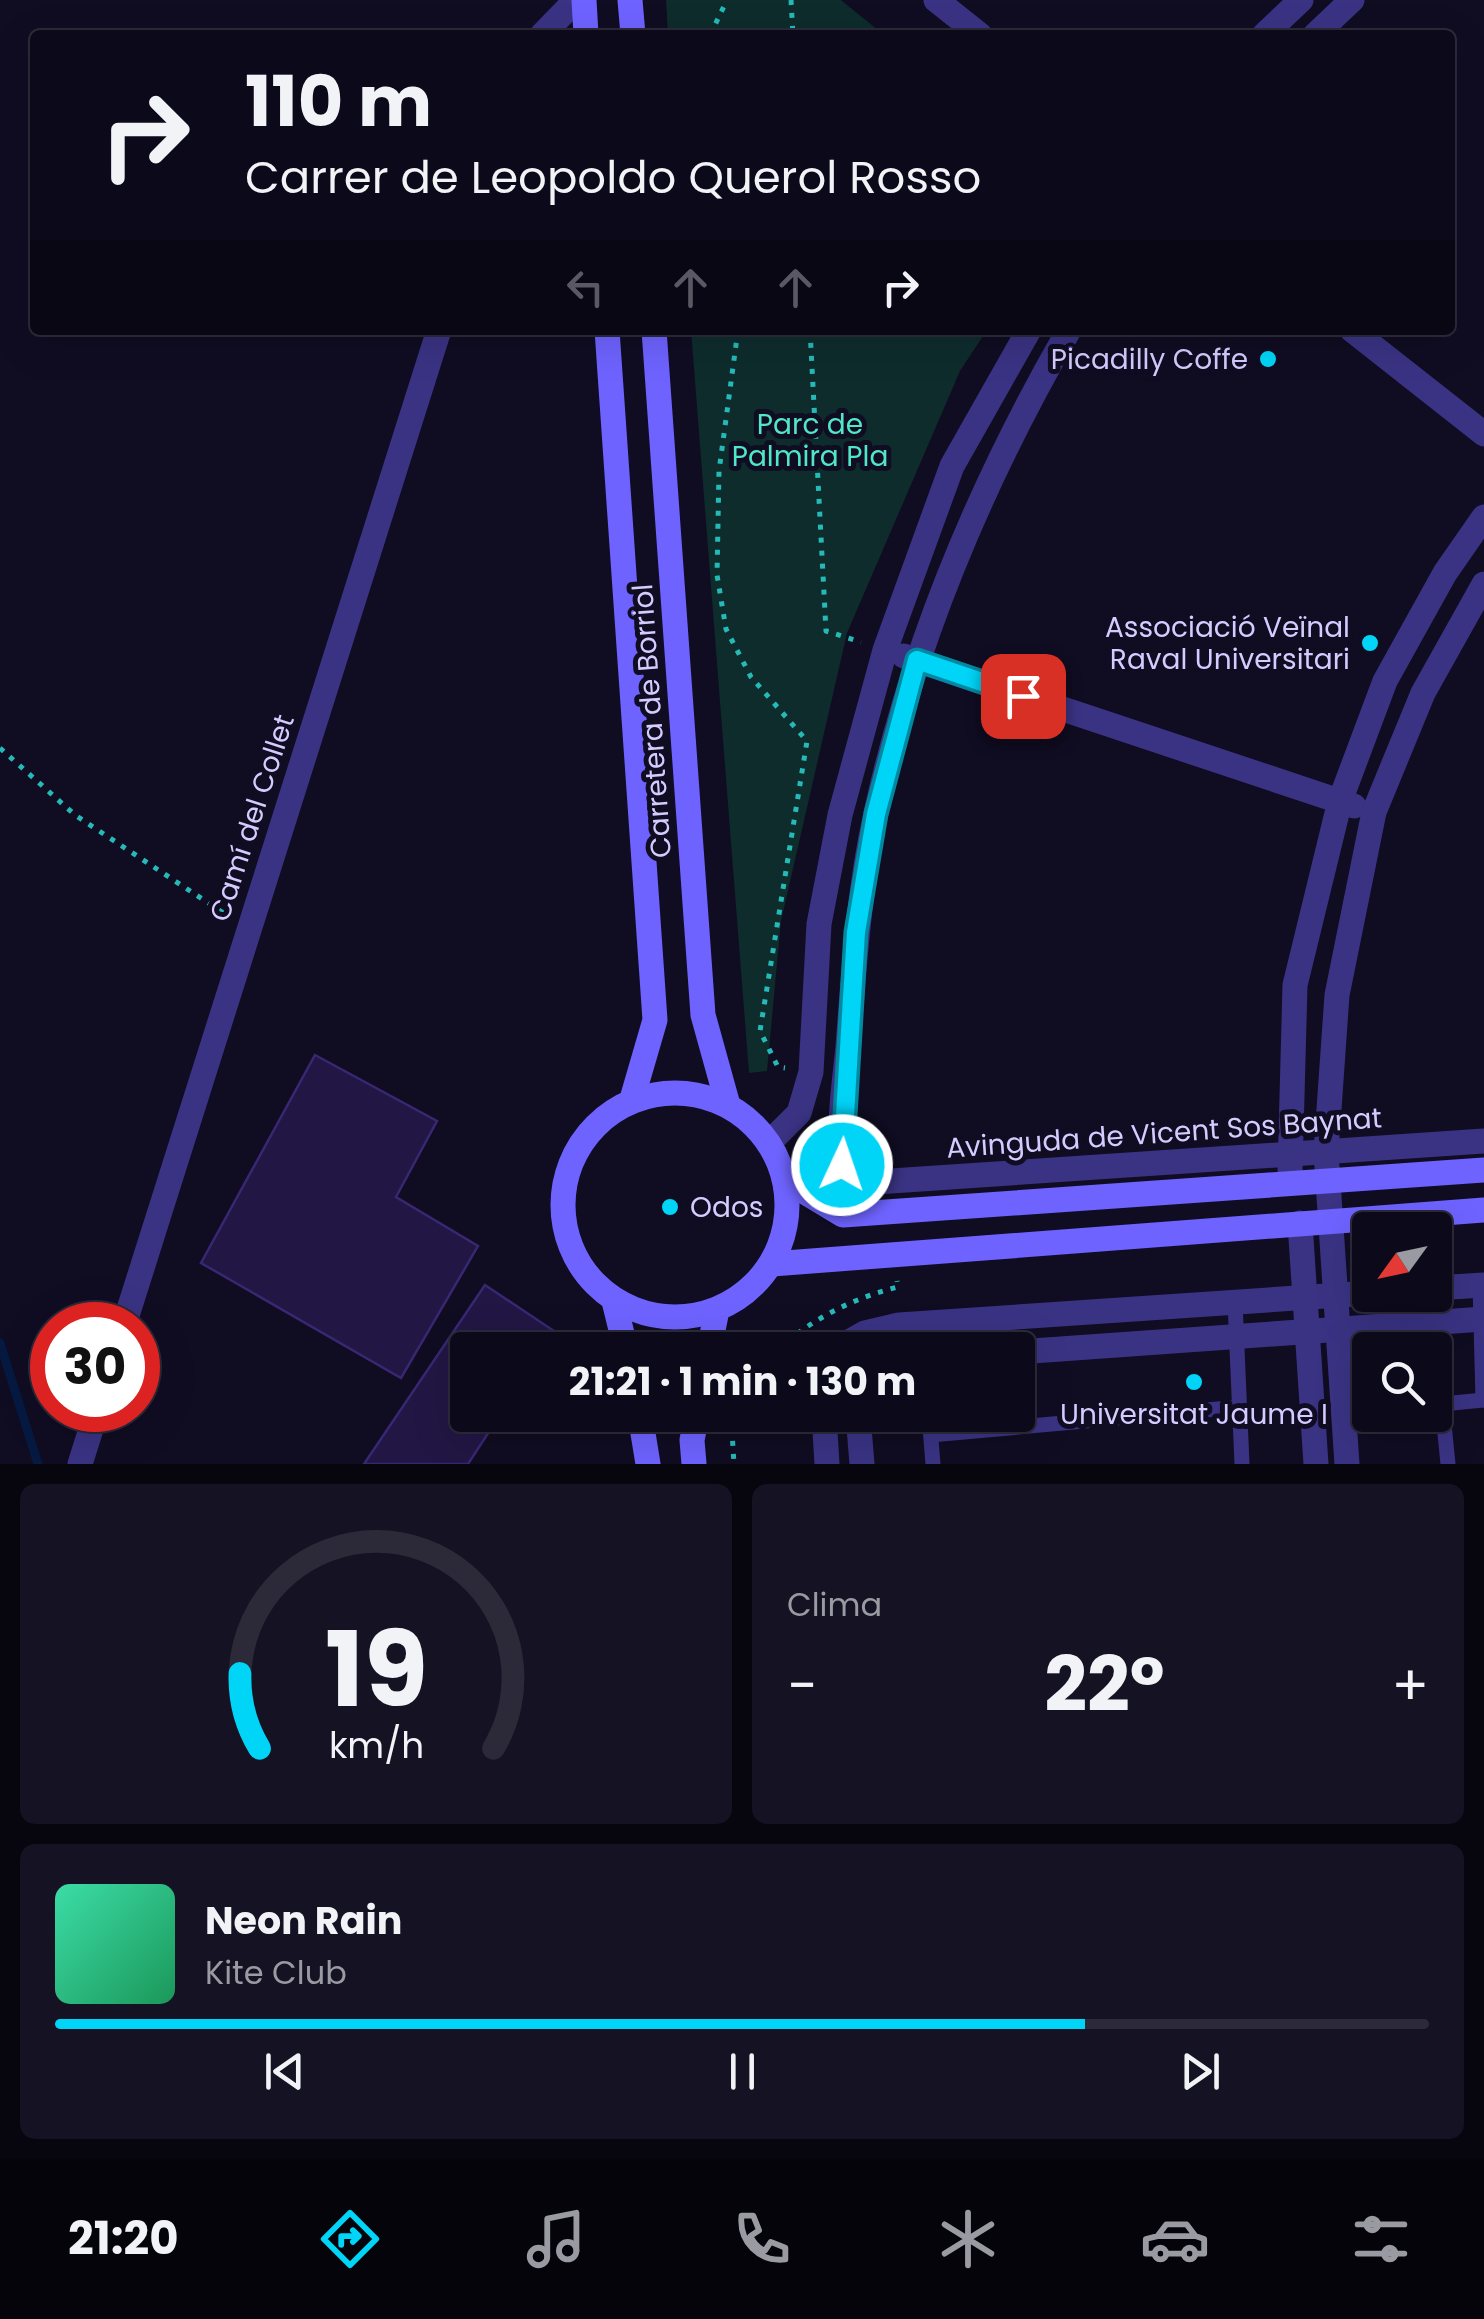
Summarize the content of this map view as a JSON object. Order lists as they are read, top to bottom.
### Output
{
  "streets": {
    "main road": ["Carretera de Borriol"],
    "street": ["Camí del Collet", "Avinguda de Vicent Sos Baynat"]
  },
  "parks": ["Parc de Palmira Pla"],
  "places": [
    "Picadilly Coffe",
    "Associació Veïnal Raval Universitari",
    "Odos",
    "Universitat Jaume I"
  ],
  "north": "bottom left",
  "page": {
    "turn": ["110 m", "Carrer de Leopoldo Querol Rosso"],
    "limit": "30",
    "trip": "21:21 · 1 min · 130 m",
    "tile": "Clima",
    "heat": ["−", "22°", "+"],
    "song": ["Neon Rain", "Kite Club"],
    "tabs": "21:20",
    "gauge": ["19", "km/h"]
  }
}
